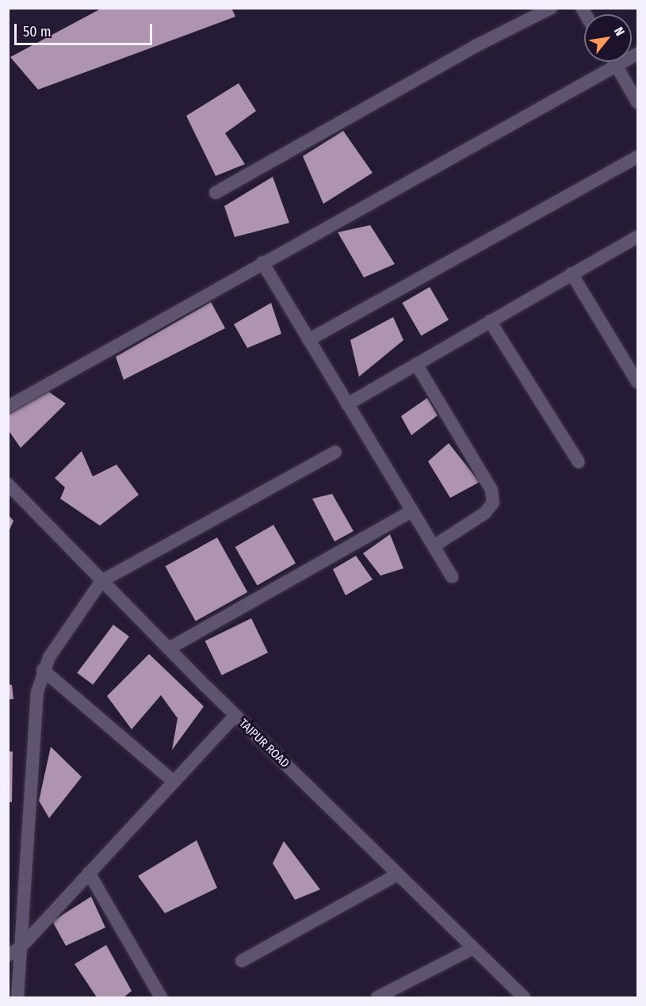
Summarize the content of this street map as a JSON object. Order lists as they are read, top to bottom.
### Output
{
  "streets": {
    "street": ["TAJPUR ROAD"]
  },
  "scale_bar": "50 m",
  "north": "top right"
}
